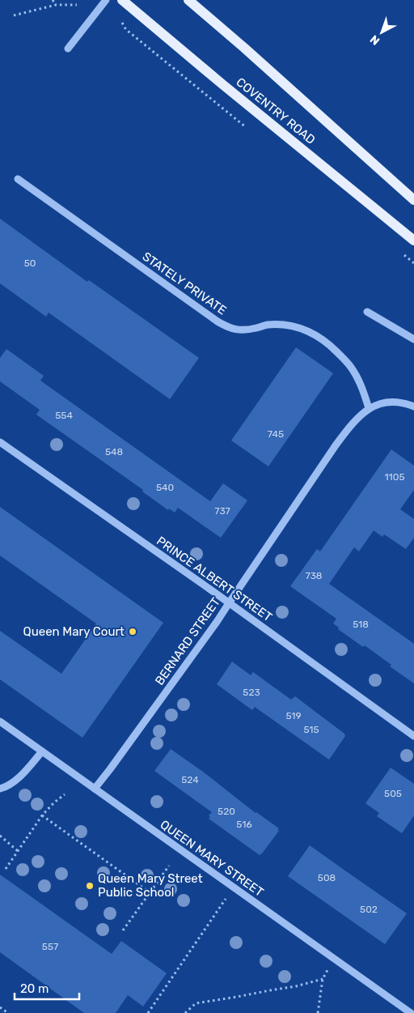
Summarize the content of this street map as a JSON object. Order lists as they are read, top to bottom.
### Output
{
  "streets": {
    "main road": ["COVENTRY ROAD"],
    "street": [
      "STATELY PRIVATE",
      "PRINCE ALBERT STREET",
      "BERNARD STREET",
      "QUEEN MARY STREET"
    ]
  },
  "crossings": [
    ["STATELY PRIVATE", "BERNARD STREET"],
    ["PRINCE ALBERT STREET", "BERNARD STREET"],
    ["BERNARD STREET", "QUEEN MARY STREET"]
  ],
  "places": ["Queen Mary Court", "Queen Mary Street Public School"],
  "house_numbers": [
    "50",
    "554",
    "745",
    "548",
    "1105",
    "540",
    "737",
    "738",
    "518",
    "523",
    "519",
    "515",
    "524",
    "505",
    "520",
    "516",
    "508",
    "502",
    "557"
  ],
  "scale_bar": "20 m",
  "north": "bottom left"
}
